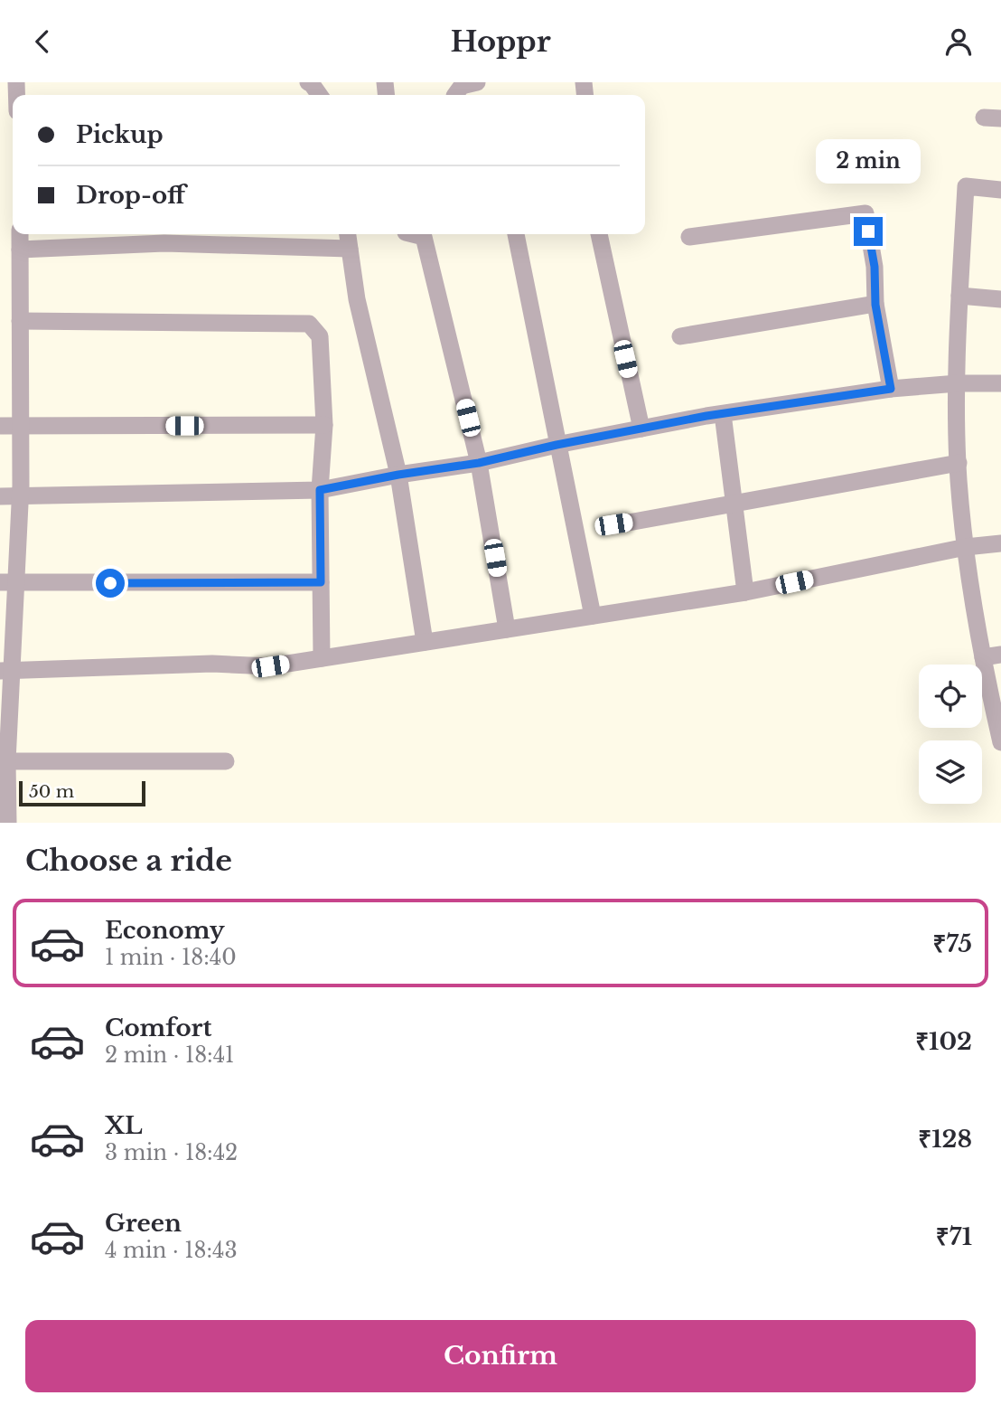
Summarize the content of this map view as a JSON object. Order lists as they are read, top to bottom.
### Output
{
  "scale_bar": "50 m",
  "page": {
    "header": "Hoppr",
    "banner": ["Pickup", "Drop-off"],
    "bubble": "2 min",
    "scale": "50 m",
    "heading": "Choose a ride",
    "list": [
      {
        "name": "Economy",
        "note": "1 min · 18:40",
        "value": "₹75"
      },
      {
        "name": "Comfort",
        "note": "2 min · 18:41",
        "value": "₹102"
      },
      {
        "name": "XL",
        "note": "3 min · 18:42",
        "value": "₹128"
      },
      {
        "name": "Green",
        "note": "4 min · 18:43",
        "value": "₹71"
      }
    ],
    "buttons": "Confirm"
  }
}
